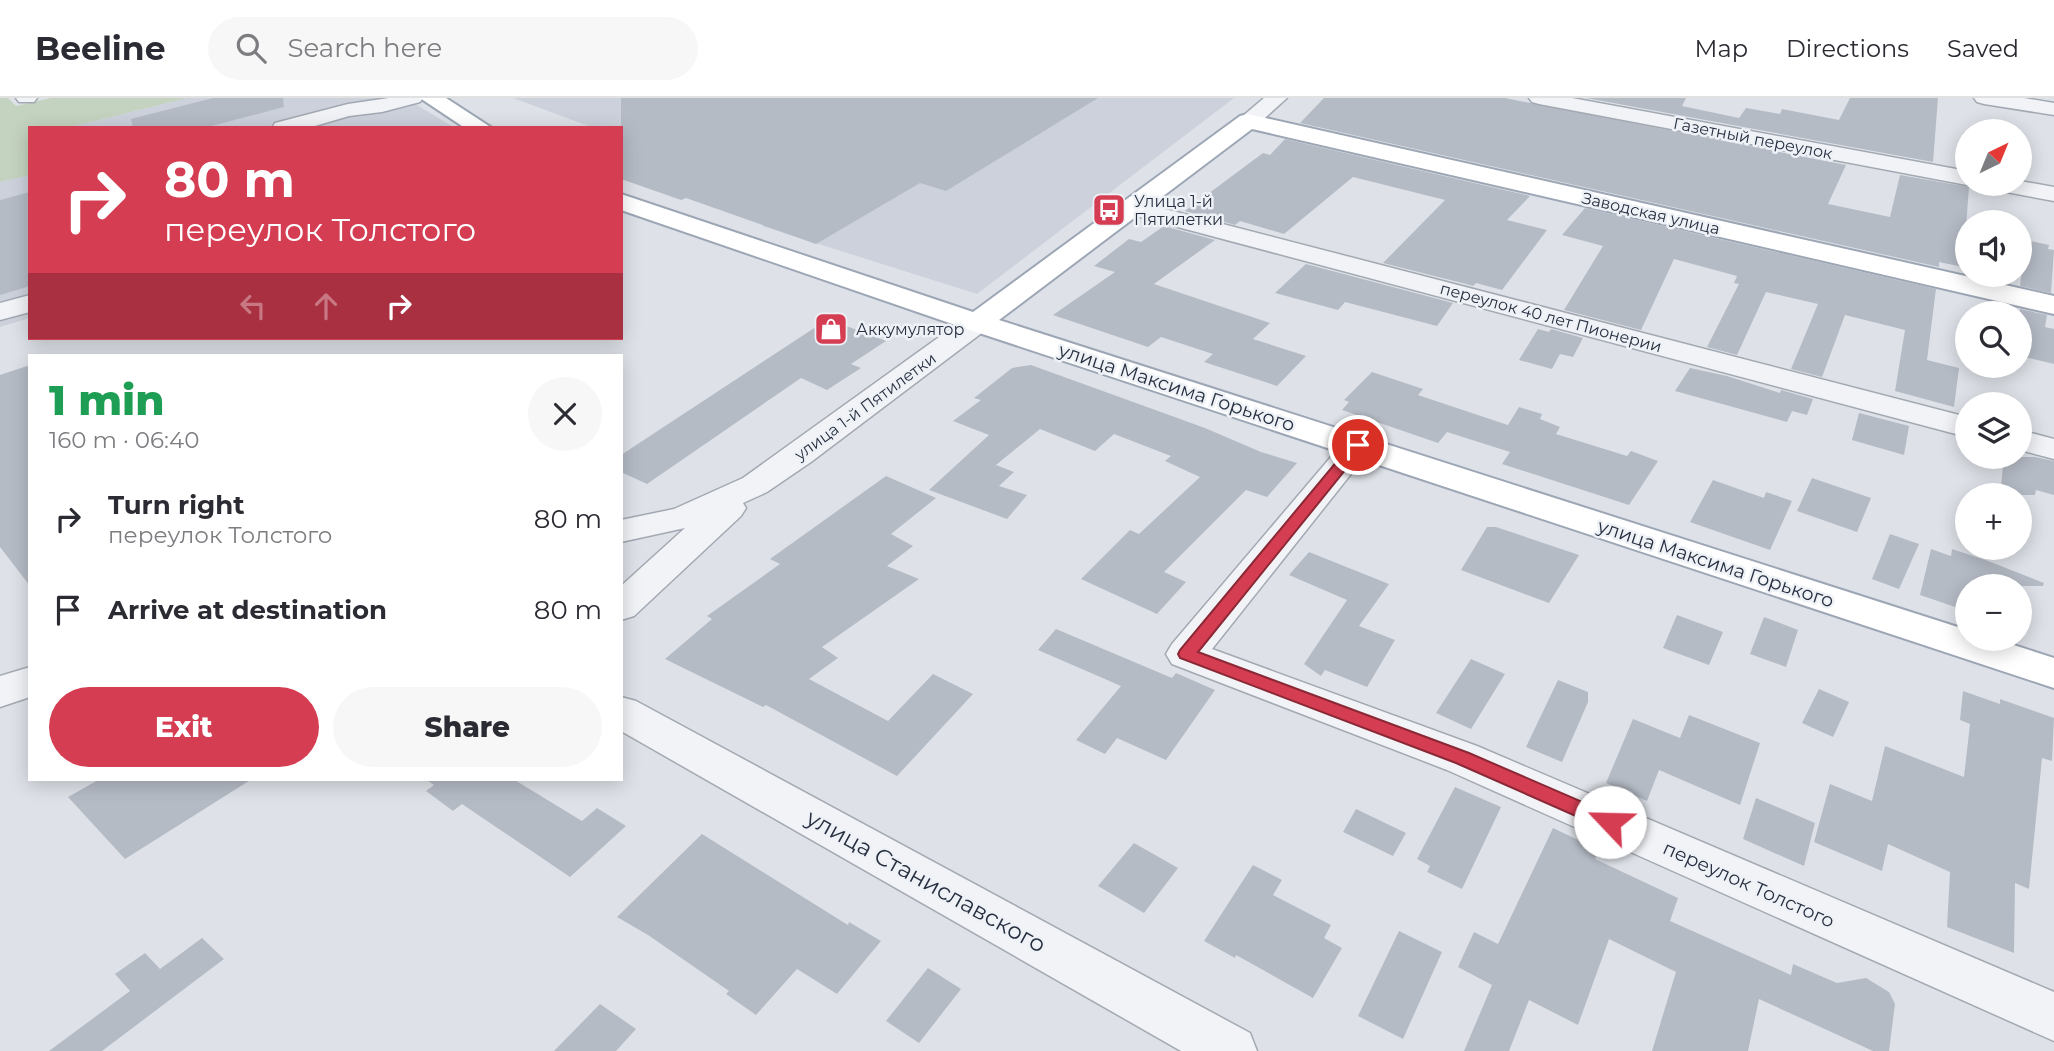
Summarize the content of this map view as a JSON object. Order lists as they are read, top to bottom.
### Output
{
  "streets": {
    "main road": ["Заводская улица", "улица Максима Горького", "улица 1-й Пятилетки"],
    "street": [
      "Газетный переулок",
      "переулок 40 лет Пионерии",
      "улица Станиславского",
      "переулок Толстого"
    ]
  },
  "crossings": [
    ["Заводская улица", "улица 1-й Пятилетки"],
    ["переулок 40 лет Пионерии", "улица 1-й Пятилетки"],
    ["улица Максима Горького", "улица 1-й Пятилетки"],
    ["улица Максима Горького", "переулок Толстого"]
  ],
  "places": {
    "bus stop": ["Улица 1-й Пятилетки"],
    "shop": ["Аккумулятор"]
  },
  "north": "top right",
  "page": {
    "header": "Beeline",
    "search": "Search here",
    "nav": ["Map", "Directions", "Saved"],
    "map_buttons": ["+", "−"],
    "turn": ["80 m", "переулок Толстого"],
    "heading": ["1 min", "160 m · 06:40"],
    "list": [
      {
        "name": "Turn right",
        "note": "переулок Толстого",
        "value": "80 m"
      },
      {
        "name": "Arrive at destination",
        "value": "80 m"
      }
    ],
    "buttons": ["Exit", "Share"]
  }
}
